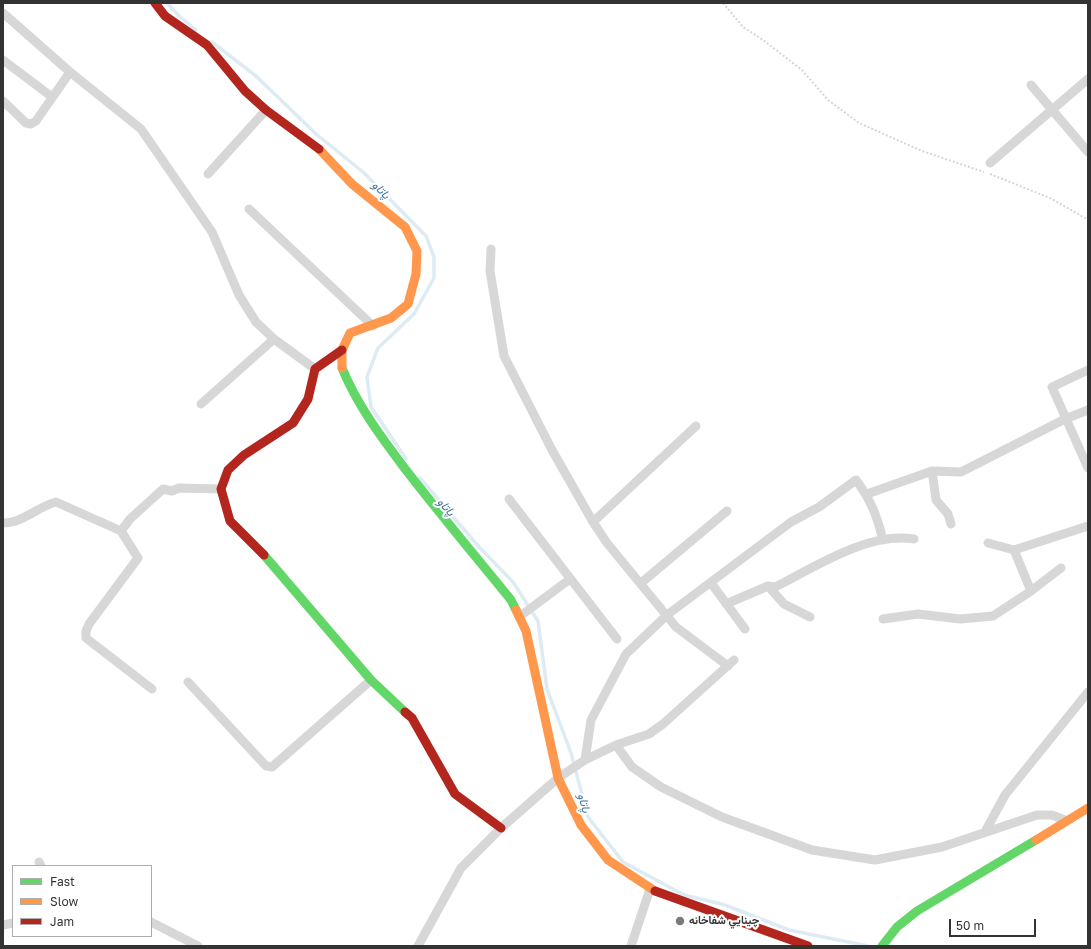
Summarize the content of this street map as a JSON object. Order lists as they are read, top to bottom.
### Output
{
  "water": ["پاتاو"],
  "places": ["چينايي شفاخانه"],
  "legend": ["Fast", "Slow", "Jam"],
  "scale_bar": "50 m"
}
